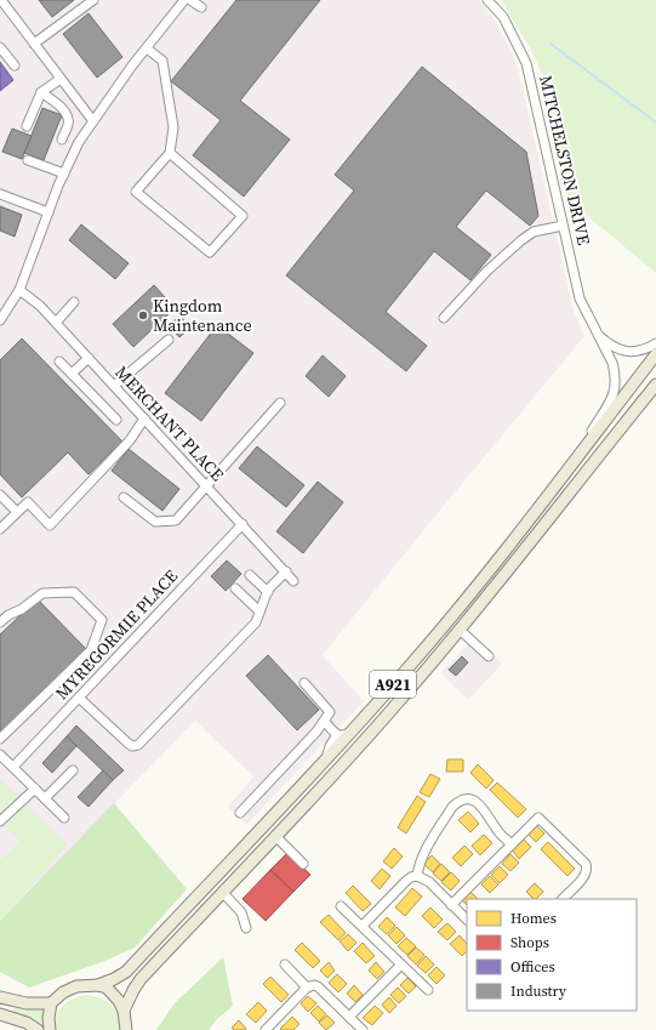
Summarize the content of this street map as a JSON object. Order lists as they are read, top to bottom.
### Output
{
  "streets": {
    "main road": ["A921"],
    "street": ["MITCHELSTON DRIVE", "MERCHANT PLACE", "MYREGORMIE PLACE"]
  },
  "crossings": [
    ["MITCHELSTON DRIVE", "A921"],
    ["MERCHANT PLACE", "MYREGORMIE PLACE"]
  ],
  "places": ["Kingdom Maintenance"],
  "legend": [
    "Homes",
    "Shops",
    "Offices",
    "Industry"
  ]
}
